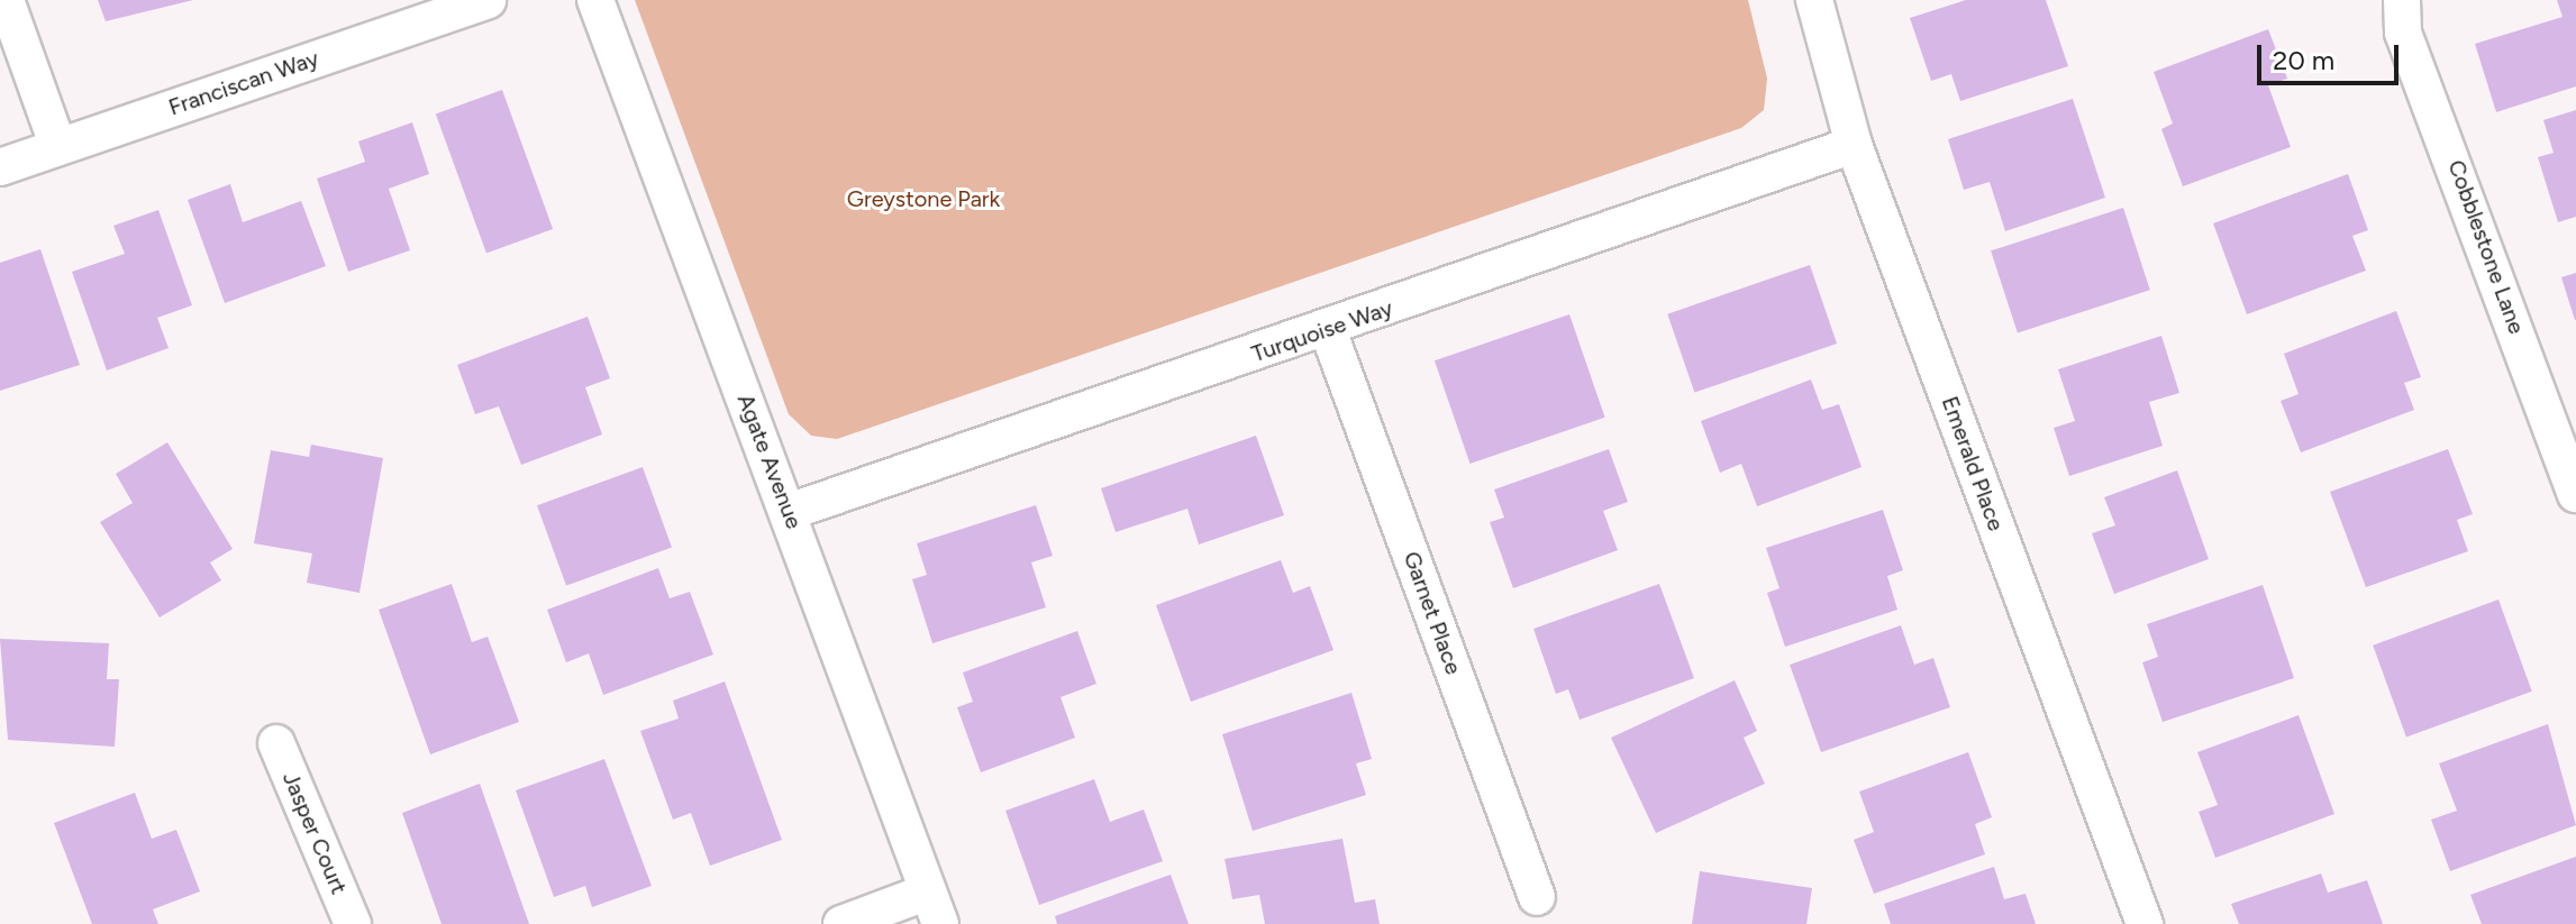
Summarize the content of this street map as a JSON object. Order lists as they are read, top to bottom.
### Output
{
  "streets": {
    "street": [
      "Franciscan Way",
      "Cobblestone Lane",
      "Turquoise Way",
      "Agate Avenue",
      "Emerald Place",
      "Garnet Place",
      "Jasper Court"
    ]
  },
  "crossings": [
    ["Turquoise Way", "Agate Avenue"],
    ["Turquoise Way", "Emerald Place"],
    ["Turquoise Way", "Garnet Place"]
  ],
  "parks": ["Greystone Park"],
  "scale_bar": "20 m"
}
